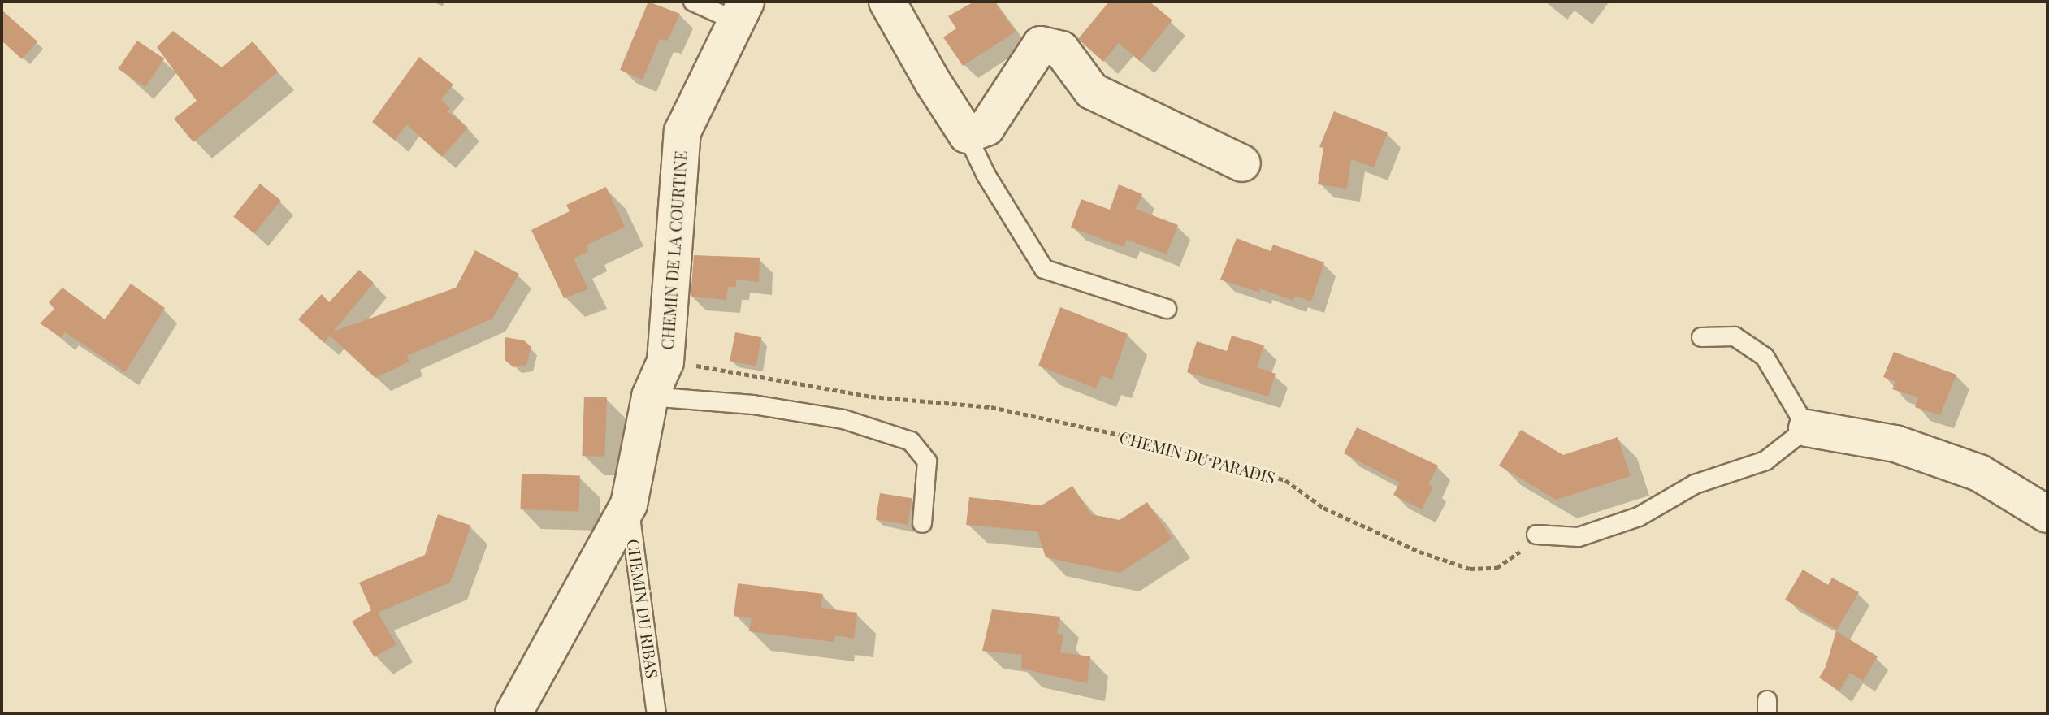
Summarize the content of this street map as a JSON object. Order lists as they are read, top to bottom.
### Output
{
  "streets": {
    "street": ["CHEMIN DE LA COURTINE"],
    "lane": ["CHEMIN DU RIBAS"],
    "path": ["CHEMIN DU PARADIS"]
  },
  "crossings": [
    ["CHEMIN DE LA COURTINE", "CHEMIN DU PARADIS"],
    ["CHEMIN DE LA COURTINE", "CHEMIN DU RIBAS"]
  ]
}
